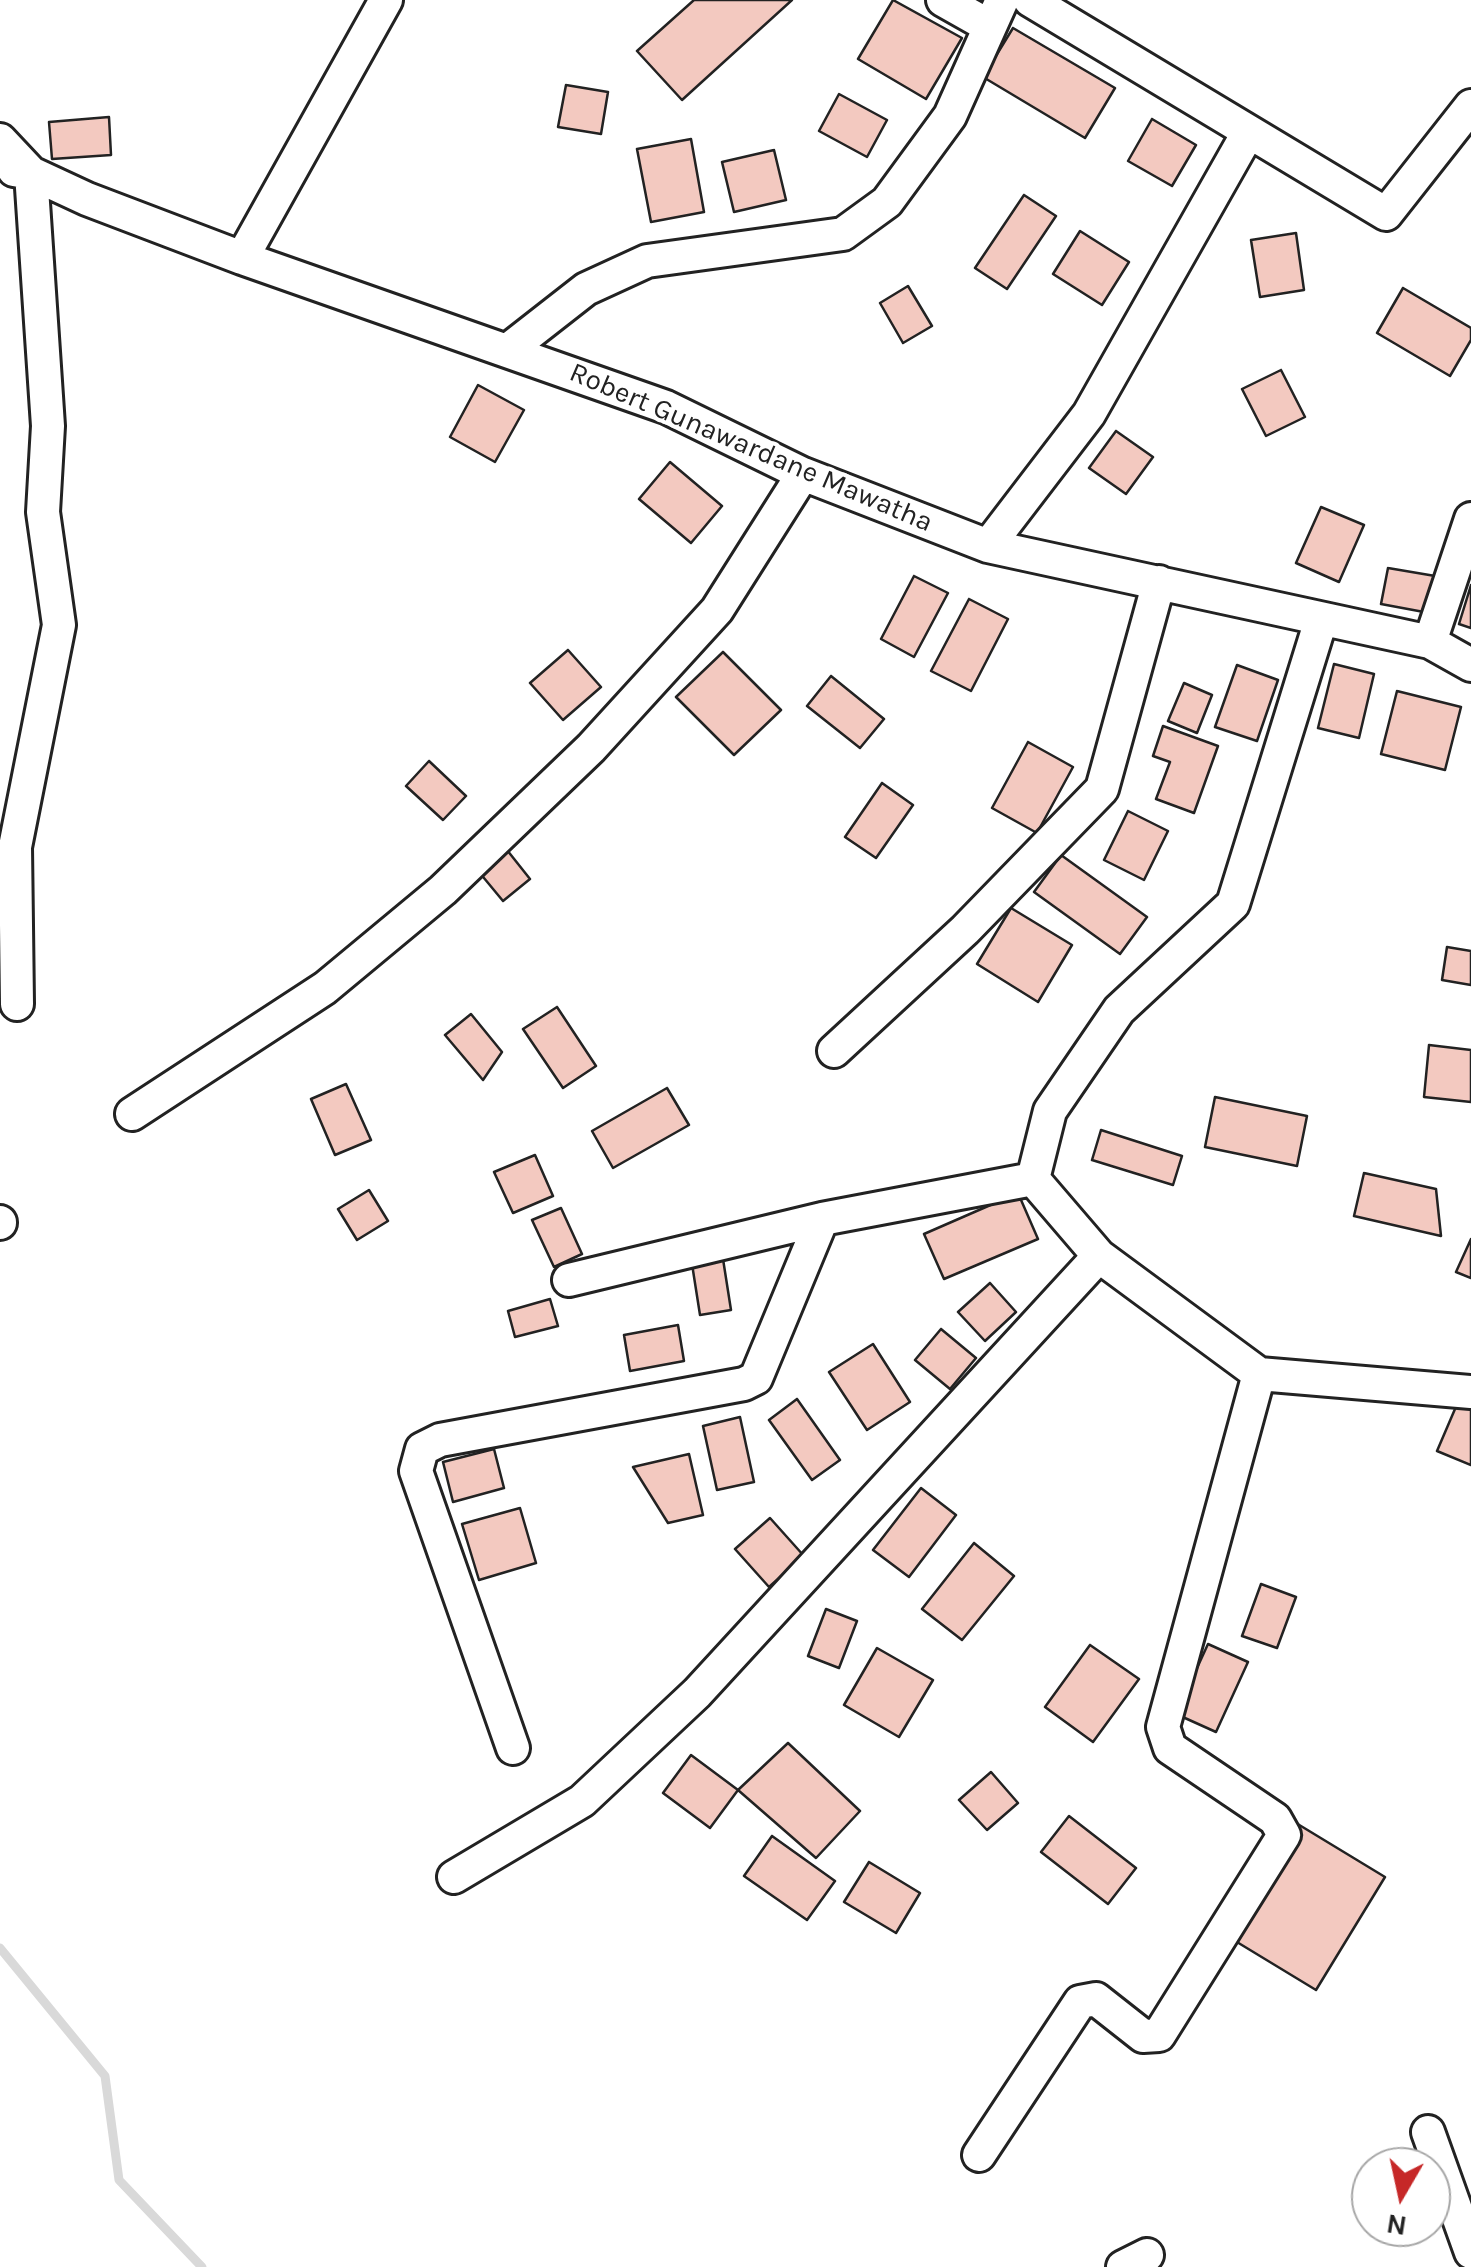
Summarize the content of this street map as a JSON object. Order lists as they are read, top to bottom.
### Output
{
  "streets": {
    "street": ["Robert Gunawardane Mawatha"]
  },
  "north": "bottom"
}
